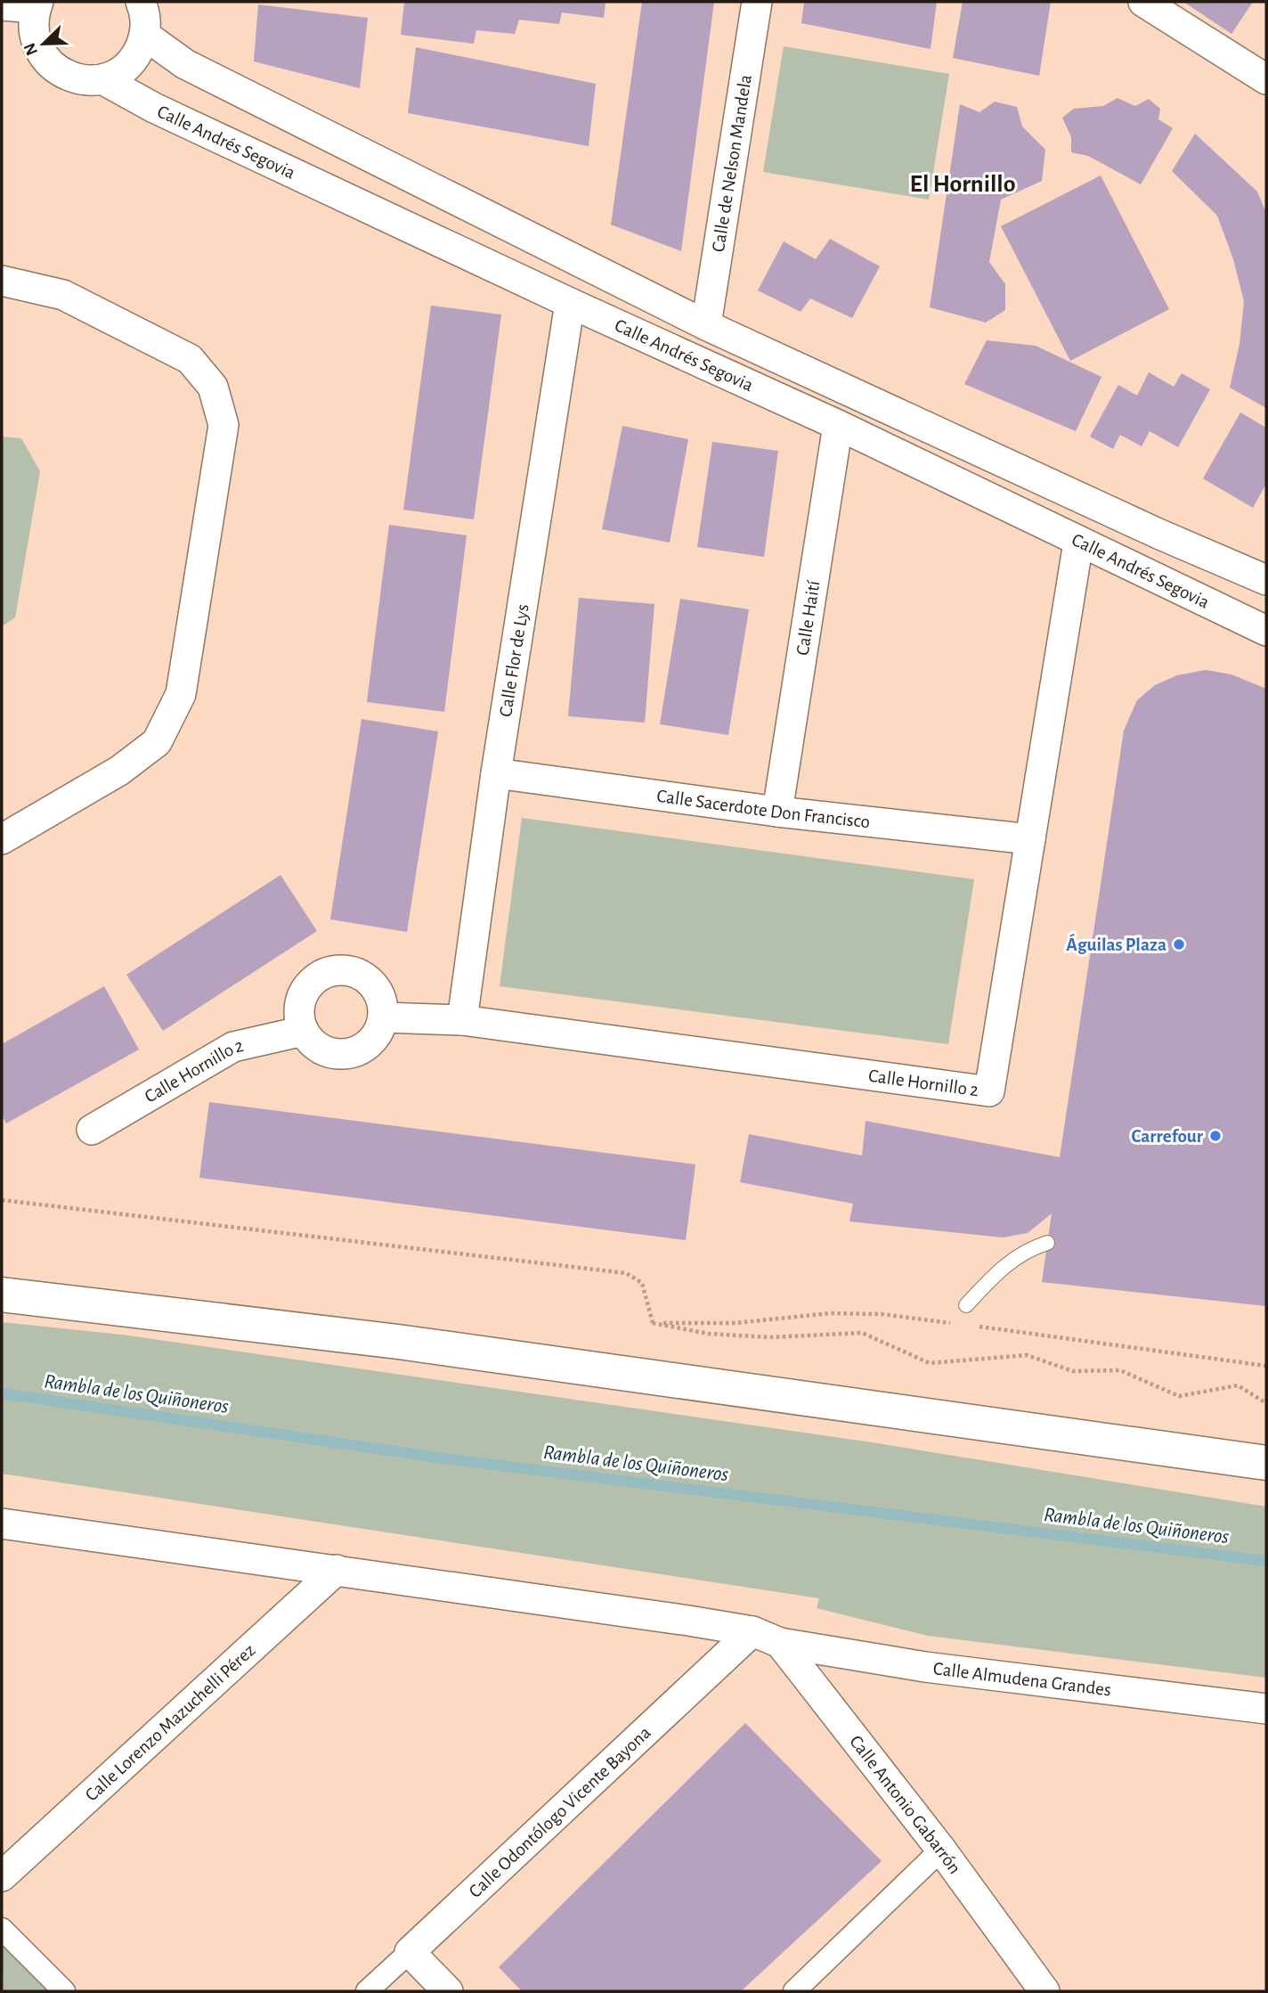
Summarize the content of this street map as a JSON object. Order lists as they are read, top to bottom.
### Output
{
  "streets": {
    "street": [
      "Calle Andrés Segovia",
      "Calle de Nelson Mandela",
      "Calle Haití",
      "Calle Flor de Lys",
      "Calle Sacerdote Don Francisco",
      "Calle Hornillo 2",
      "Calle Almudena Grandes",
      "Calle Lorenzo Mazuchelli Pérez",
      "Calle Antonio Gabarrón",
      "Calle Odontólogo Vicente Bayona"
    ]
  },
  "crossings": [
    ["Calle Andrés Segovia", "Calle de Nelson Mandela"],
    ["Calle Andrés Segovia", "Calle Haití"],
    ["Calle Andrés Segovia", "Calle Flor de Lys"],
    ["Calle Andrés Segovia", "Calle Hornillo 2"],
    ["Calle Haití", "Calle Sacerdote Don Francisco"],
    ["Calle Flor de Lys", "Calle Sacerdote Don Francisco"],
    ["Calle Flor de Lys", "Calle Hornillo 2"],
    ["Calle Sacerdote Don Francisco", "Calle Hornillo 2"],
    ["Calle Almudena Grandes", "Calle Antonio Gabarrón"],
    ["Calle Lorenzo Mazuchelli Pérez", "Calle Antonio Gabarrón"],
    ["Calle Antonio Gabarrón", "Calle Odontólogo Vicente Bayona"]
  ],
  "districts": ["El Hornillo"],
  "water": ["Rambla de los Quiñoneros"],
  "places": ["Águilas Plaza", "Carrefour"],
  "north": "bottom left"
}
